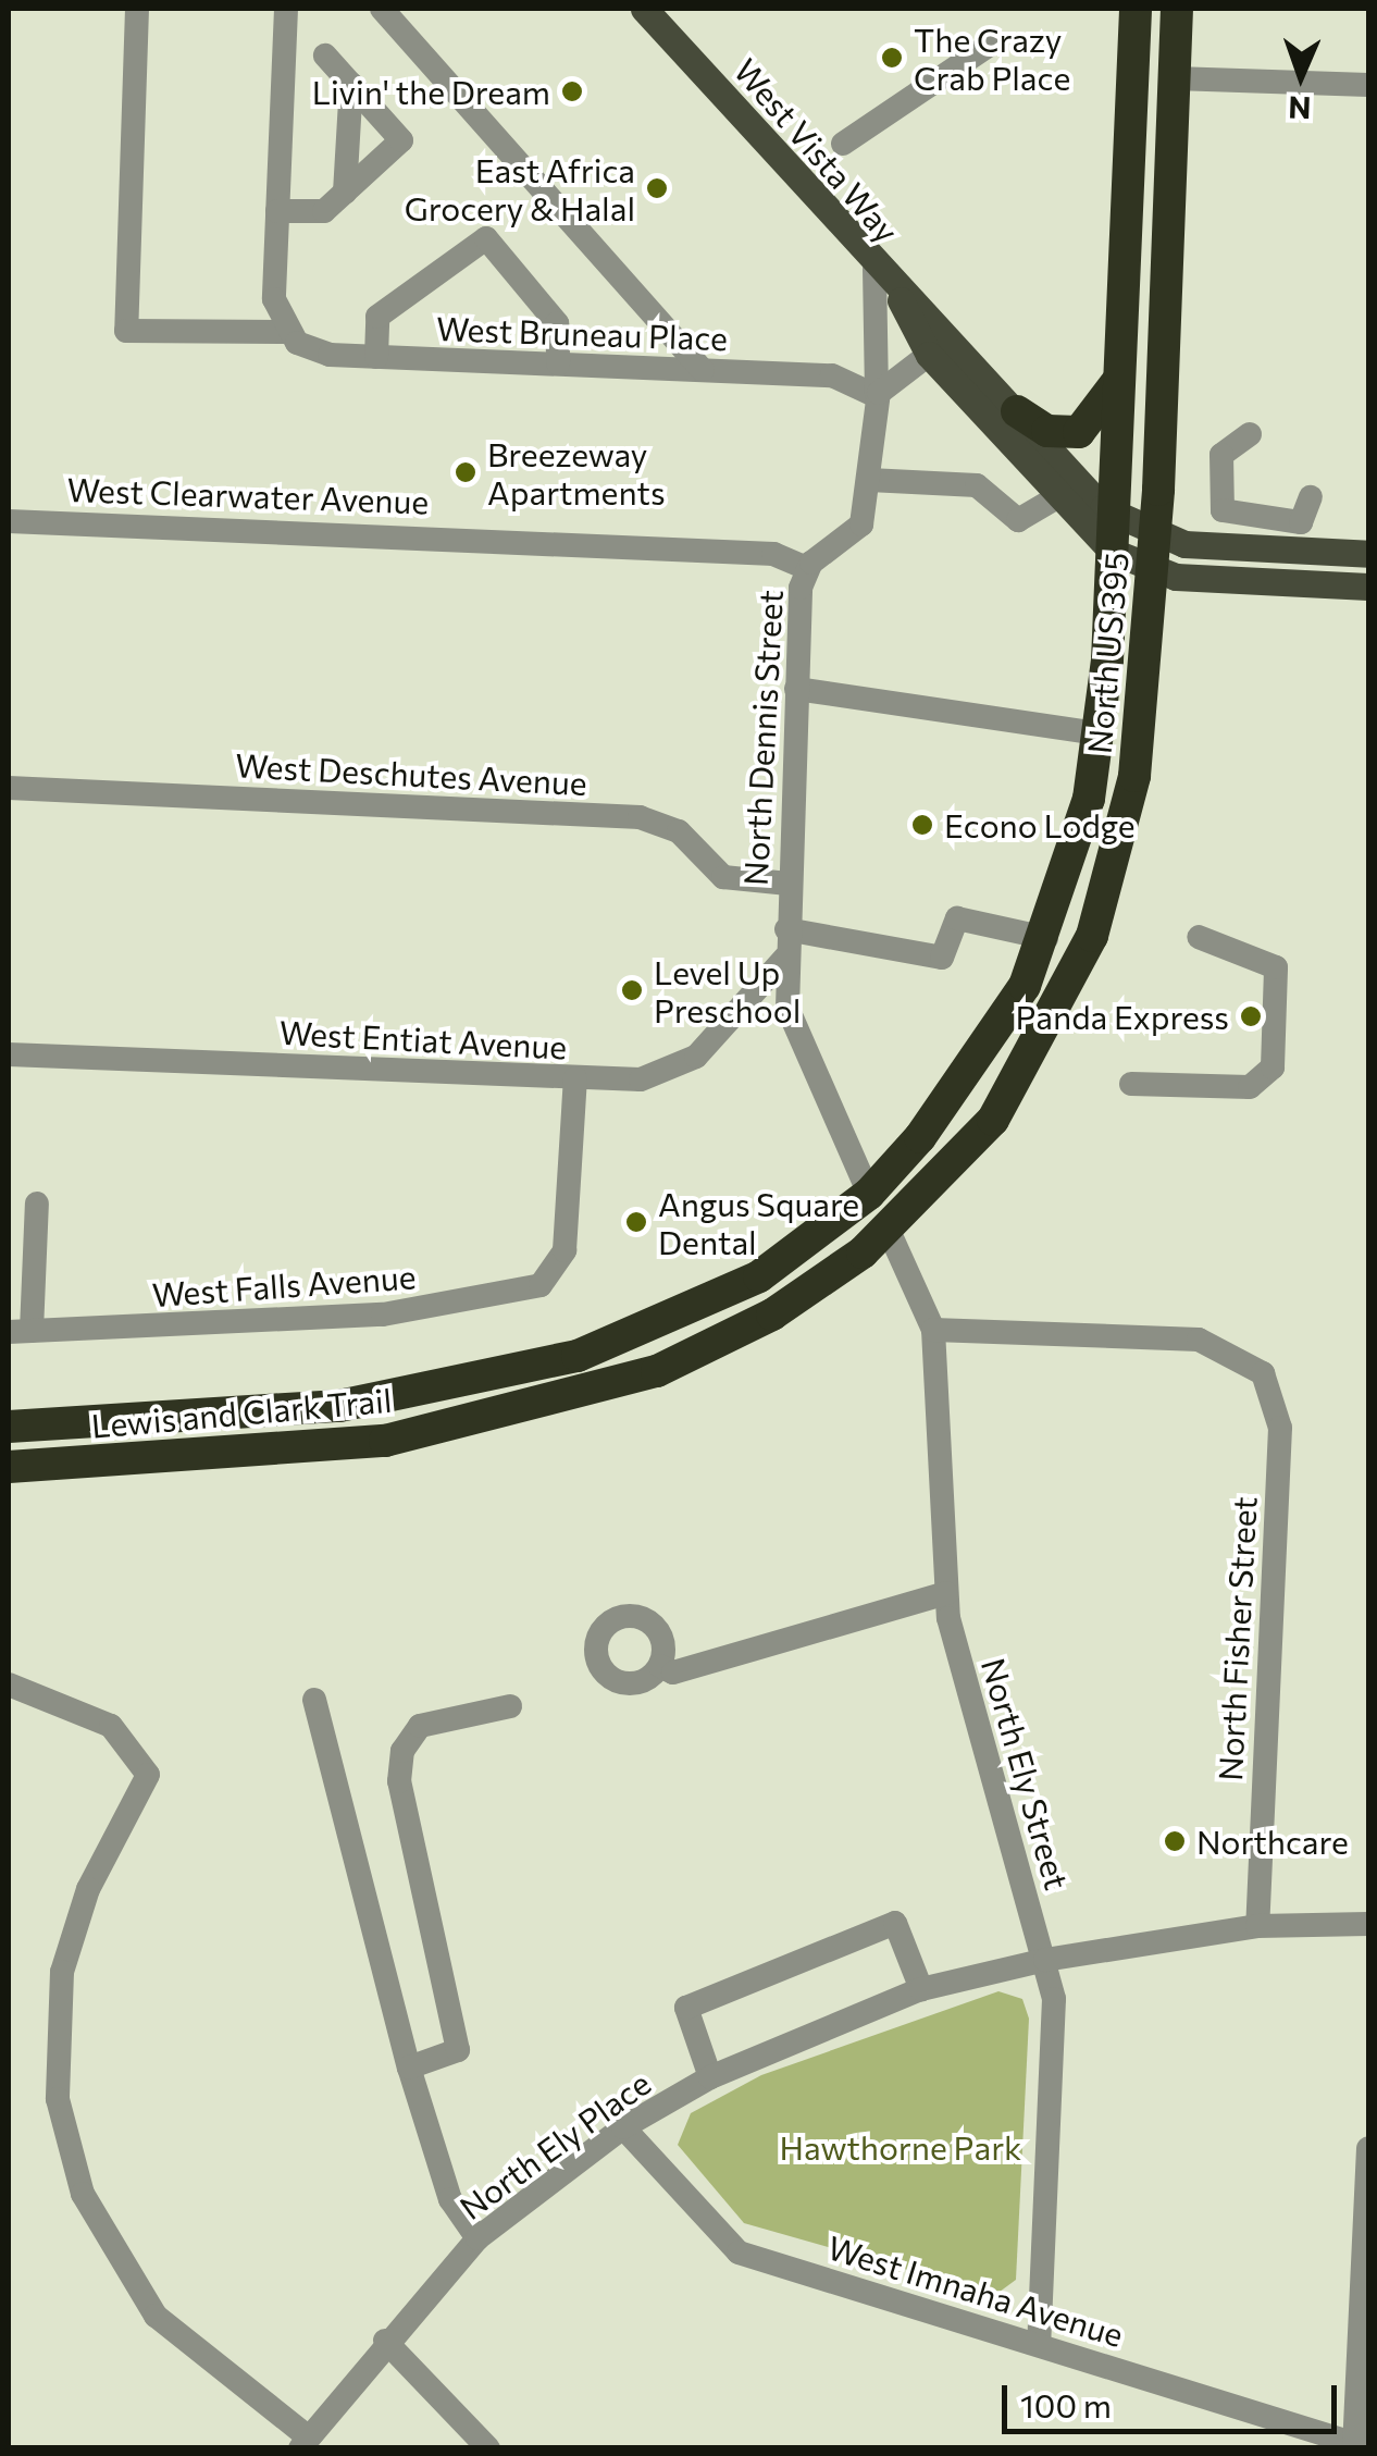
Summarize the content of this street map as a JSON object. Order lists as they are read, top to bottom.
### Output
{
  "streets": {
    "highway": ["North US 395", "Lewis and Clark Trail"],
    "main road": ["West Vista Way"],
    "street": [
      "West Bruneau Place",
      "West Clearwater Avenue",
      "North Dennis Street",
      "West Deschutes Avenue",
      "West Entiat Avenue",
      "West Falls Avenue",
      "North Fisher Street",
      "North Ely Street",
      "North Ely Place",
      "West Imnaha Avenue"
    ]
  },
  "crossings": [
    ["West Vista Way", "North US 395"],
    ["West Vista Way", "North Dennis Street"],
    ["West Bruneau Place", "North Dennis Street"],
    ["West Clearwater Avenue", "North Dennis Street"],
    ["North US 395", "North Dennis Street"],
    ["North US 395", "Lewis and Clark Trail"],
    ["North US 395", "North Ely Street"],
    ["North Dennis Street", "West Deschutes Avenue"],
    ["North Dennis Street", "West Entiat Avenue"],
    ["North Dennis Street", "Lewis and Clark Trail"],
    ["West Entiat Avenue", "West Falls Avenue"],
    ["Lewis and Clark Trail", "North Ely Street"],
    ["North Fisher Street", "North Ely Street"],
    ["North Fisher Street", "North Ely Place"],
    ["North Ely Street", "North Ely Place"],
    ["North Ely Street", "West Imnaha Avenue"],
    ["North Ely Place", "West Imnaha Avenue"]
  ],
  "parks": ["Hawthorne Park"],
  "places": [
    "The Crazy Crab Place",
    "Livin' the Dream",
    "East Africa Grocery & Halal",
    "Breezeway Apartments",
    "Econo Lodge",
    "Level Up Preschool",
    "Panda Express",
    "Angus Square Dental",
    "Northcare"
  ],
  "scale_bar": "100 m",
  "north": "bottom"
}
